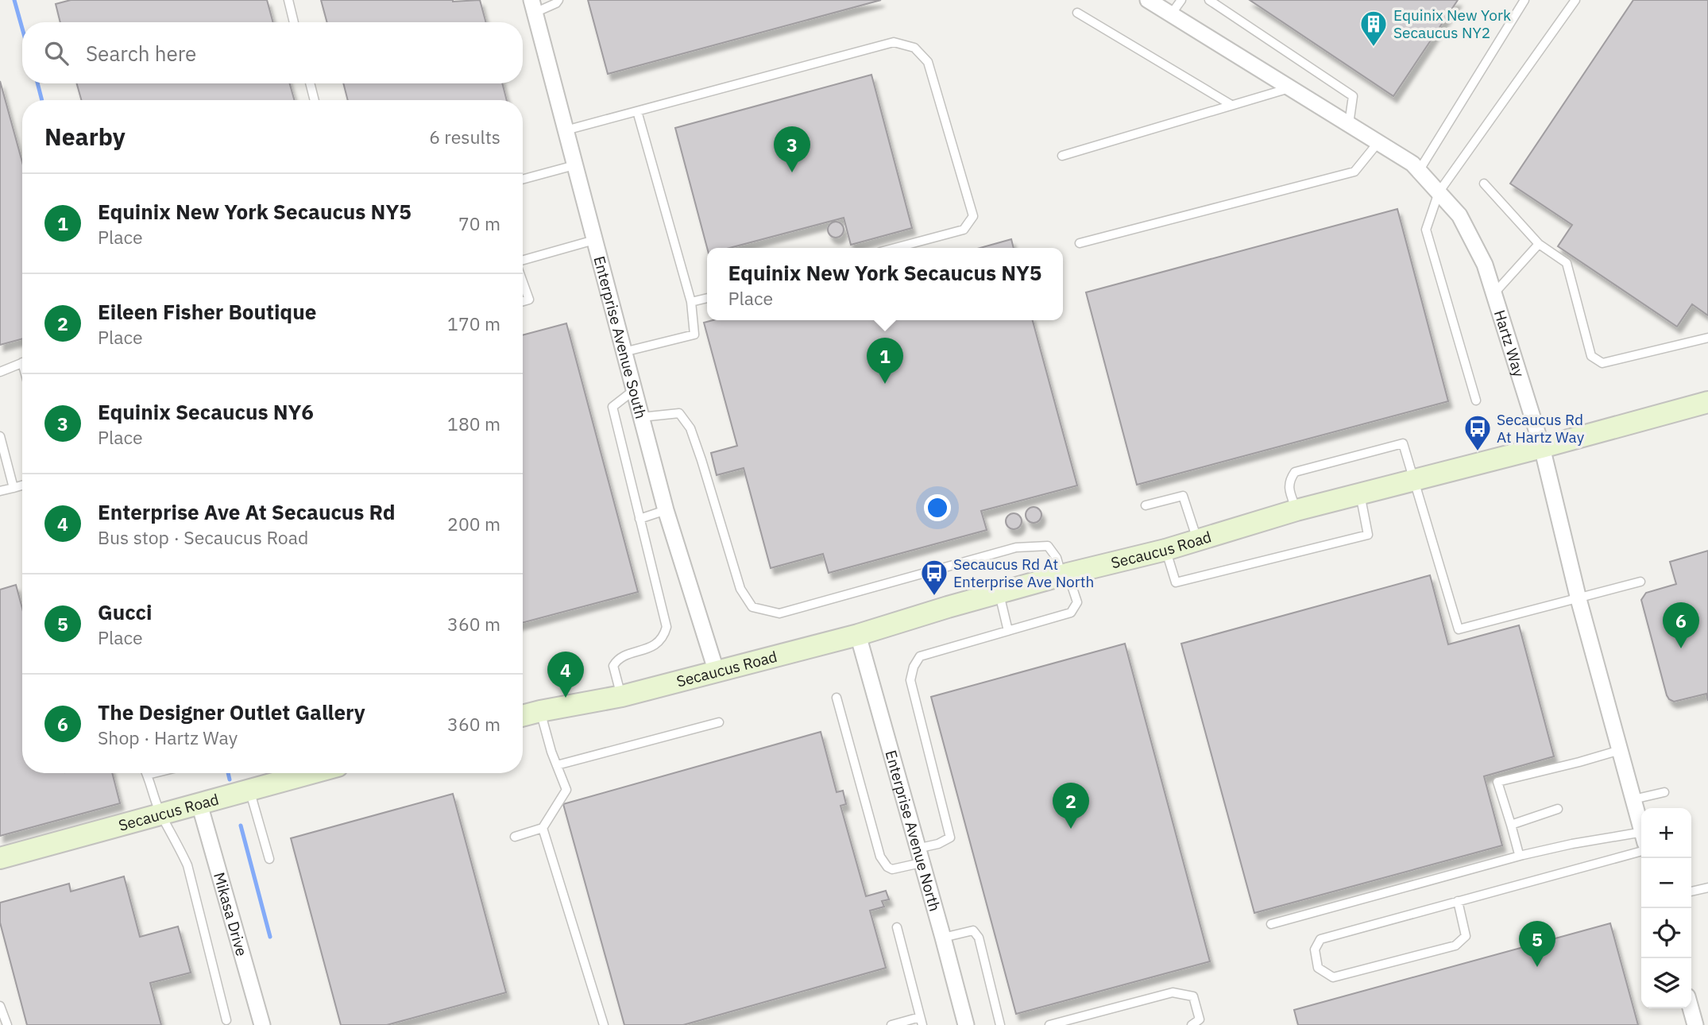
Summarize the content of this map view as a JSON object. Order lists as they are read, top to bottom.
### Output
{
  "streets": {
    "main road": ["Secaucus Road"],
    "street": [
      "Enterprise Avenue South",
      "Hartz Way",
      "Enterprise Avenue North",
      "Mikasa Drive"
    ]
  },
  "crossings": [
    ["Enterprise Avenue South", "Secaucus Road"],
    ["Hartz Way", "Secaucus Road"],
    ["Secaucus Road", "Enterprise Avenue North"],
    ["Secaucus Road", "Mikasa Drive"]
  ],
  "places": {
    "building": ["Equinix New York Secaucus NY2"],
    "bus stop": ["Secaucus Rd At Hartz Way", "Secaucus Rd At Enterprise Ave North"]
  },
  "page": {
    "search": "Search here",
    "heading": ["Nearby", "6 results"],
    "pins": [
      "3",
      "1",
      "6",
      "4",
      "2",
      "5"
    ],
    "list": [
      {
        "mark": "1",
        "name": "Equinix New York Secaucus NY5",
        "note": "Place",
        "value": "70 m"
      },
      {
        "mark": "2",
        "name": "Eileen Fisher Boutique",
        "note": "Place",
        "value": "170 m"
      },
      {
        "mark": "3",
        "name": "Equinix Secaucus NY6",
        "note": "Place",
        "value": "180 m"
      },
      {
        "mark": "4",
        "name": "Enterprise Ave At Secaucus Rd",
        "note": "Bus stop · Secaucus Road",
        "value": "200 m"
      },
      {
        "mark": "5",
        "name": "Gucci",
        "note": "Place",
        "value": "360 m"
      },
      {
        "mark": "6",
        "name": "The Designer Outlet Gallery",
        "note": "Shop · Hartz Way",
        "value": "360 m"
      }
    ],
    "popup": ["Equinix New York Secaucus NY5", "Place"],
    "map_buttons": ["+", "−"]
  }
}
